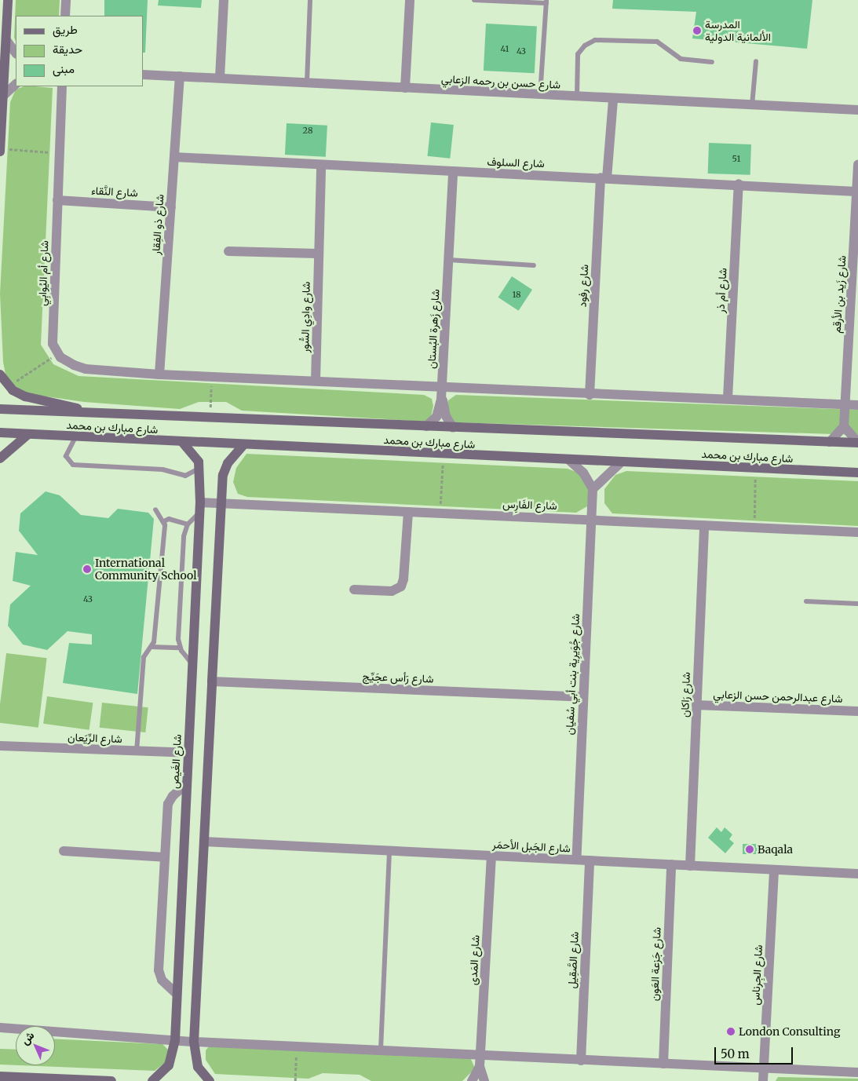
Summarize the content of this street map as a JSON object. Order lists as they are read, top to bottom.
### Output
{
  "streets": {
    "main road": ["شارع مبارك بن محمد", "شارع الغَيص"],
    "street": [
      "شارع حسن بن رحمه الزعابي",
      "شارع السلوف",
      "شارع النَّقاء",
      "شارع ذو الفِقار",
      "شارع أم اليُوابِي",
      "شارع رفود",
      "شارع أم ذر",
      "شارع زَيد بن الأرقم",
      "شارع وادِي السُّور",
      "شارع زَهرة البُستان",
      "شارع الفَارِس",
      "شارع جُوَيرِية بنت أبي سُفيان",
      "شارع رَأس عجَيِّج",
      "شارع رَاكان",
      "شارع عبدالرحمن حسن الزعابي",
      "شارع الرِّيَعان",
      "شارع الجَبل الأحمَر",
      "شارع المَدى",
      "شارع الصَّقِيل",
      "شارع جَزعة العَون",
      "شارع الجِرناس"
    ]
  },
  "crossings": [
    ["شارع حسن بن رحمه الزعابي", "شارع ذو الفِقار"],
    ["شارع حسن بن رحمه الزعابي", "شارع رفود"],
    ["شارع السلوف", "شارع ذو الفِقار"],
    ["شارع السلوف", "شارع رفود"],
    ["شارع السلوف", "شارع أم ذر"],
    ["شارع السلوف", "شارع زَيد بن الأرقم"],
    ["شارع السلوف", "شارع وادِي السُّور"],
    ["شارع السلوف", "شارع زَهرة البُستان"],
    ["شارع النَّقاء", "شارع ذو الفِقار"],
    ["شارع النَّقاء", "شارع أم اليُوابِي"],
    ["شارع زَهرة البُستان", "شارع مبارك بن محمد"],
    ["شارع الفَارِس", "شارع جُوَيرِية بنت أبي سُفيان"],
    ["شارع الفَارِس", "شارع رَاكان"],
    ["شارع الفَارِس", "شارع الغَيص"],
    ["شارع جُوَيرِية بنت أبي سُفيان", "شارع رَأس عجَيِّج"],
    ["شارع جُوَيرِية بنت أبي سُفيان", "شارع الجَبل الأحمَر"],
    ["شارع رَاكان", "شارع عبدالرحمن حسن الزعابي"],
    ["شارع رَاكان", "شارع الجَبل الأحمَر"],
    ["شارع الرِّيَعان", "شارع الغَيص"],
    ["شارع الجَبل الأحمَر", "شارع المَدى"],
    ["شارع الجَبل الأحمَر", "شارع الصَّقِيل"],
    ["شارع الجَبل الأحمَر", "شارع جَزعة العَون"],
    ["شارع الجَبل الأحمَر", "شارع الجِرناس"]
  ],
  "places": [
    "المدرسة الألمانية الدولية",
    "International Community School",
    "Baqala",
    "London Consulting"
  ],
  "house_numbers": [
    "41",
    "43",
    "28",
    "51",
    "18",
    "43"
  ],
  "legend": ["طريق", "حديقة", "مبنى"],
  "scale_bar": "50 m",
  "north": "top left"
}
